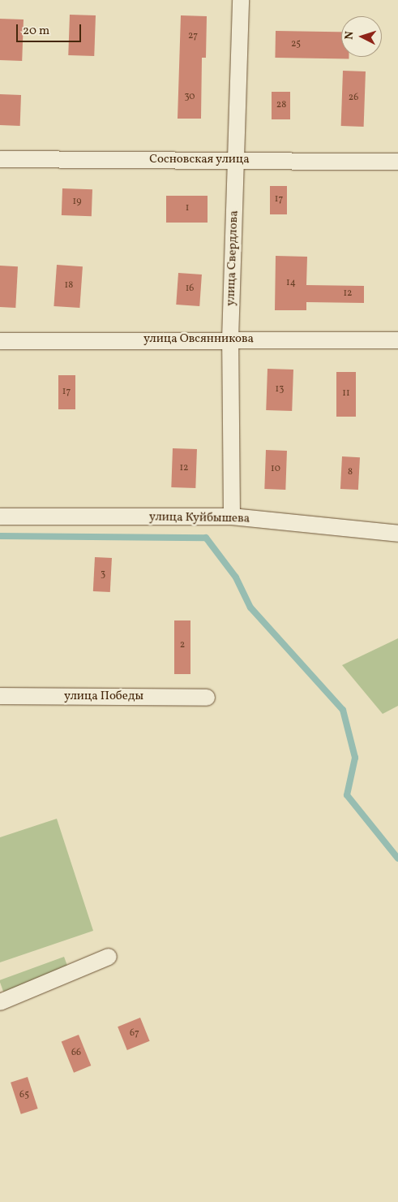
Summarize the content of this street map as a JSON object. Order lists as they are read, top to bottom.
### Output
{
  "streets": {
    "street": [
      "Сосновская улица",
      "улица Свердлова",
      "улица Овсянникова",
      "улица Куйбышева",
      "улица Победы"
    ]
  },
  "crossings": [
    ["Сосновская улица", "улица Свердлова"],
    ["улица Свердлова", "улица Овсянникова"],
    ["улица Свердлова", "улица Куйбышева"]
  ],
  "house_numbers": [
    "27",
    "25",
    "30",
    "26",
    "28",
    "17",
    "19",
    "1",
    "14",
    "18",
    "16",
    "12",
    "13",
    "17",
    "11",
    "12",
    "10",
    "8",
    "3",
    "2",
    "67",
    "66",
    "65"
  ],
  "scale_bar": "20 m",
  "north": "left"
}
